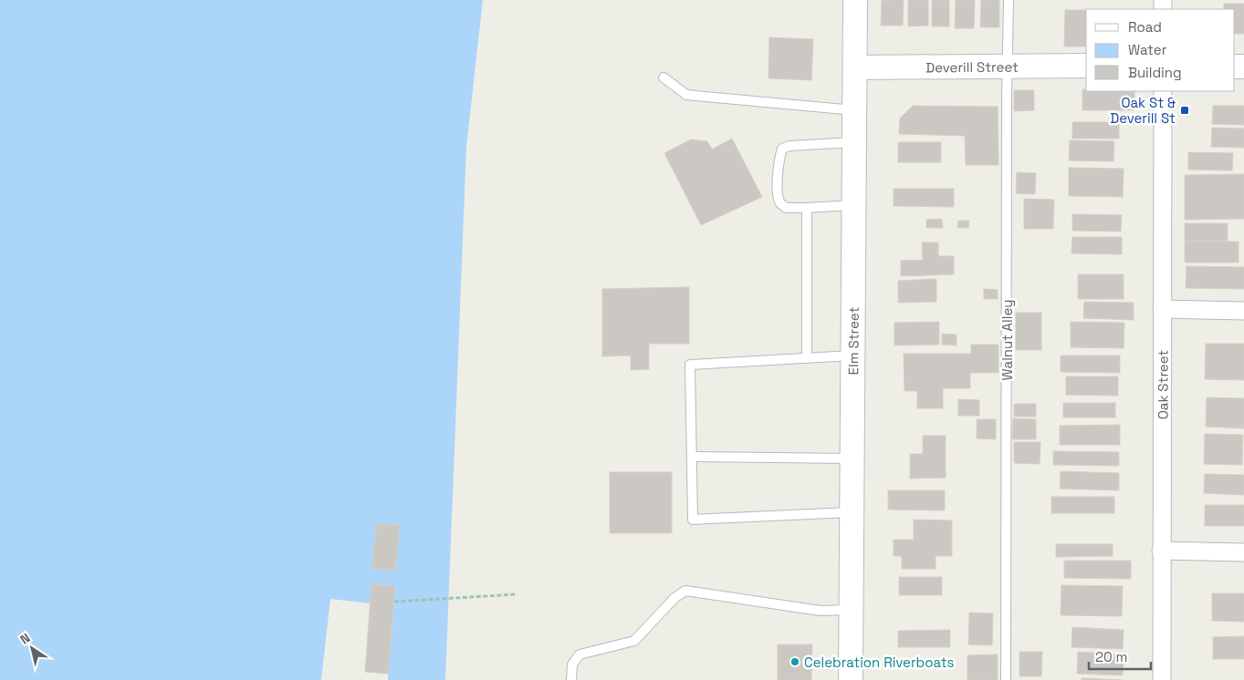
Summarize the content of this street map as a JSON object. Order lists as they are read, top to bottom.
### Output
{
  "streets": {
    "main road": ["Deverill Street", "Elm Street"],
    "street": ["Oak Street"],
    "lane": ["Walnut Alley"]
  },
  "crossings": [
    ["Deverill Street", "Elm Street"],
    ["Deverill Street", "Walnut Alley"]
  ],
  "places": {
    "transit": ["Oak St & Deverill St"],
    "other": ["Celebration Riverboats"]
  },
  "legend": ["Road", "Water", "Building"],
  "scale_bar": "20 m",
  "north": "top left"
}
